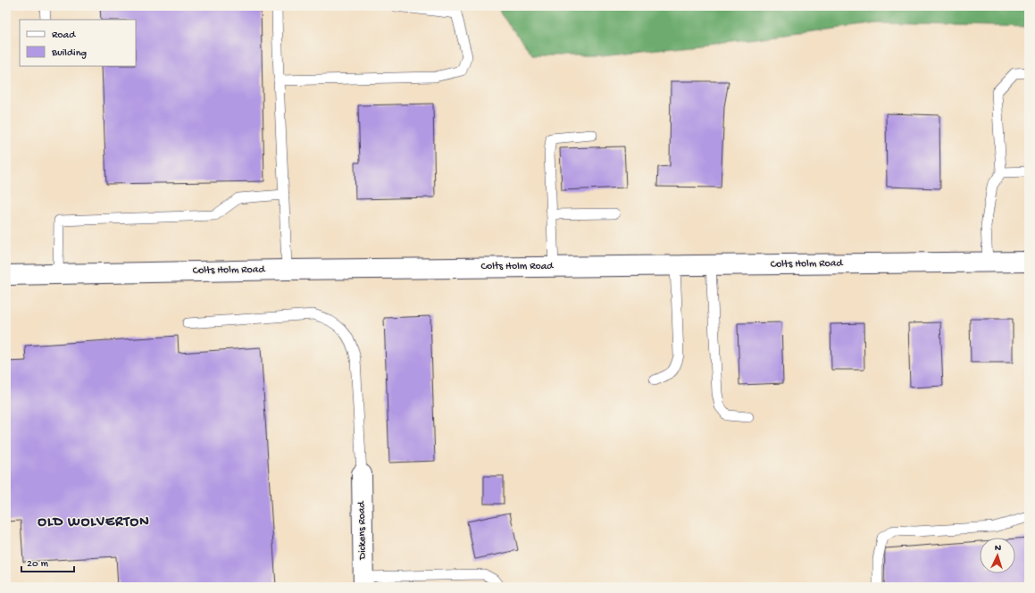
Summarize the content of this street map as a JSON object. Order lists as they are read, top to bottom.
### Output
{
  "streets": {
    "street": ["Colts Holm Road", "Dickens Road"]
  },
  "districts": ["OLD WOLVERTON"],
  "legend": ["Road", "Building"],
  "scale_bar": "20 m",
  "north": "top"
}
